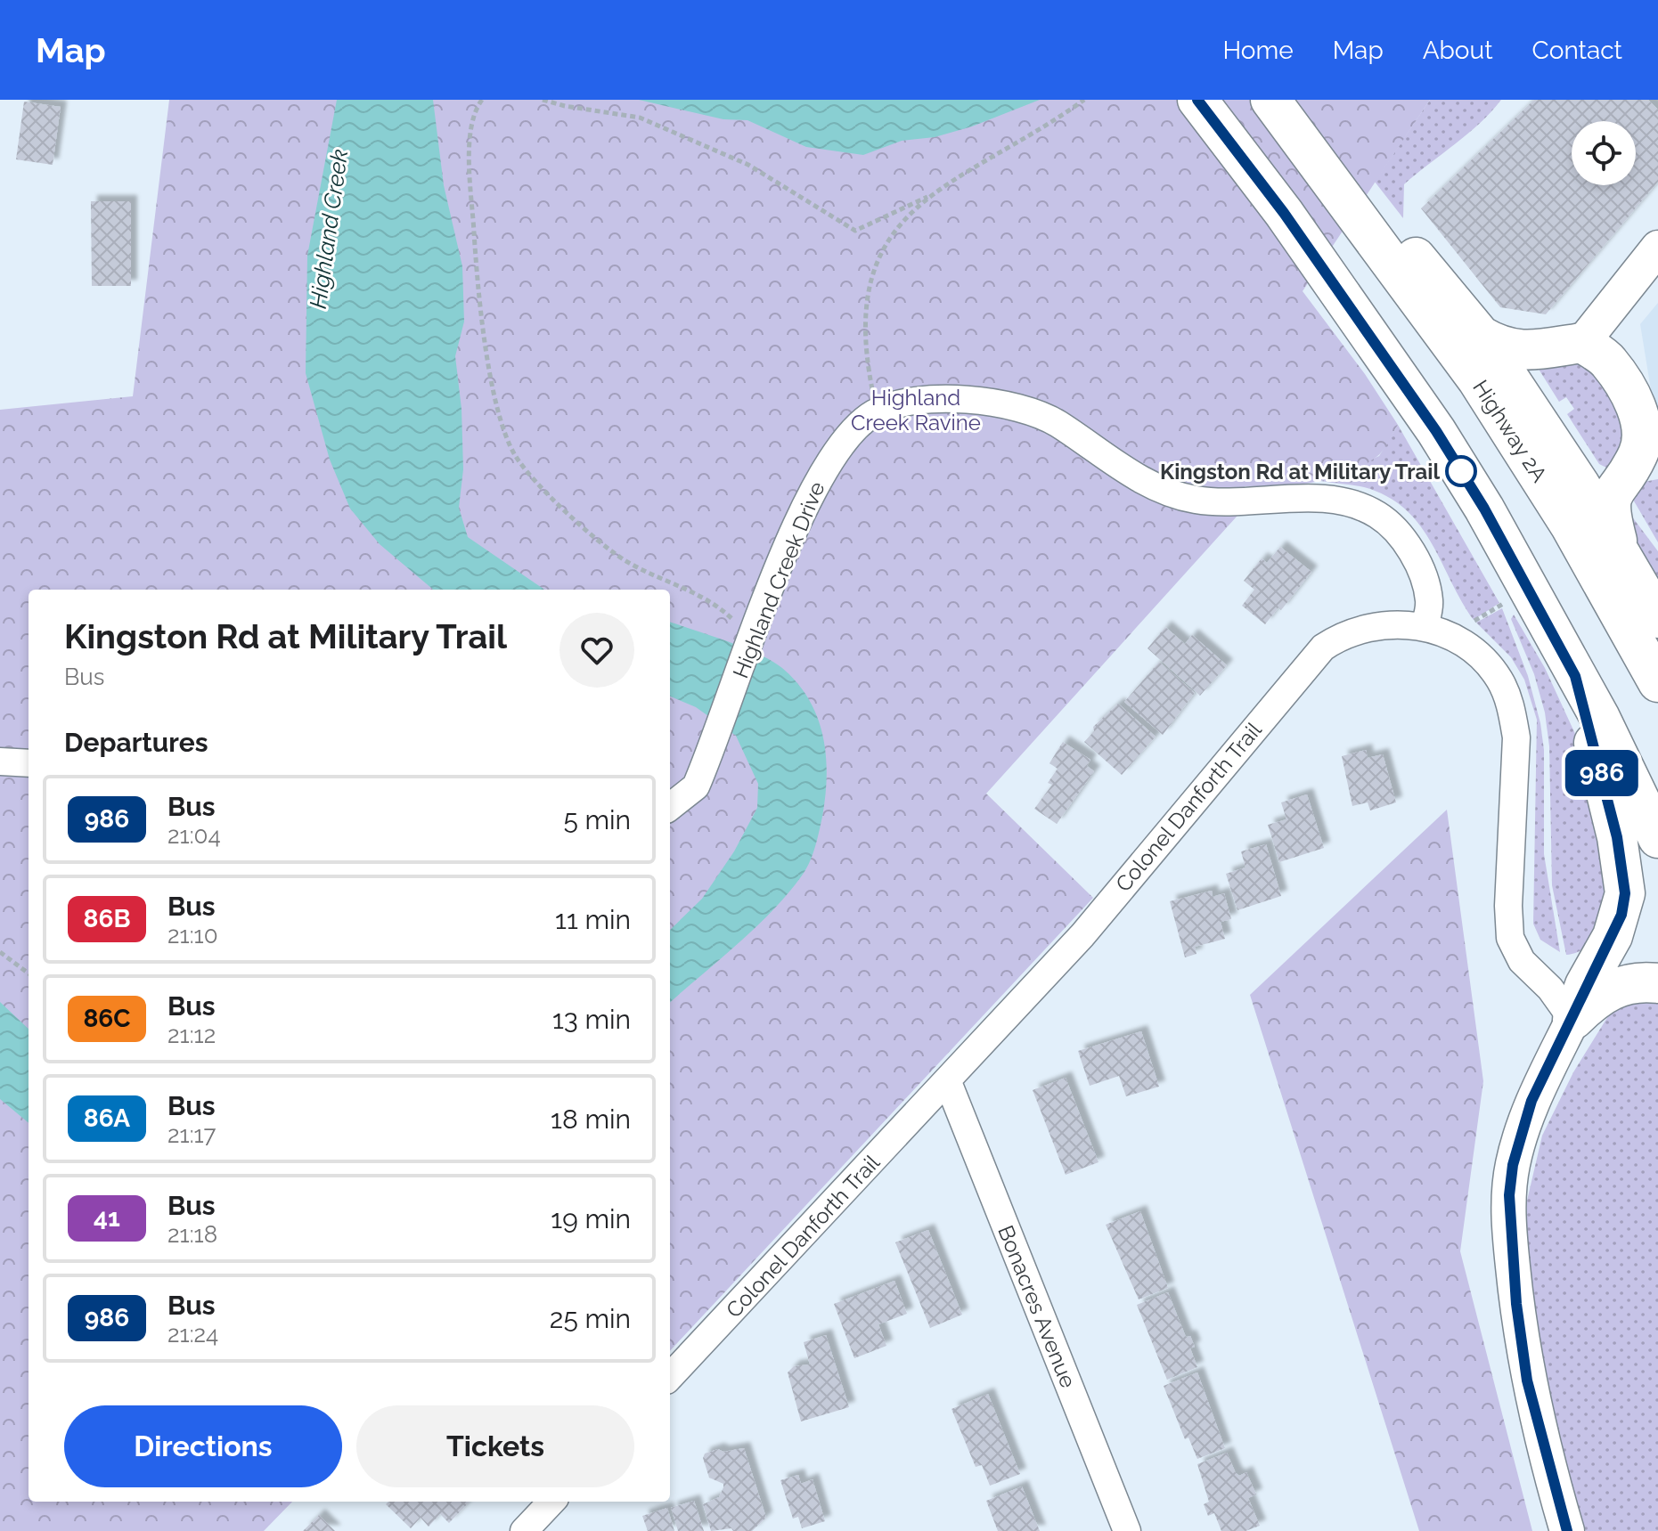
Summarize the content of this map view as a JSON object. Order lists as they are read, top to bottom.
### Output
{
  "streets": {
    "main road": ["Highway 2A"],
    "street": ["Highland Creek Drive", "Colonel Danforth Trail", "Bonacres Avenue"]
  },
  "crossings": [
    ["Highland Creek Drive", "Colonel Danforth Trail"],
    ["Colonel Danforth Trail", "Bonacres Avenue"]
  ],
  "water": ["Highland Creek"],
  "parks": ["Highland Creek Ravine"],
  "places": ["Kingston Rd at Military Trail"],
  "lines": ["bus line 986"],
  "page": {
    "header": "Map",
    "nav": [
      "Home",
      "Map",
      "About",
      "Contact"
    ],
    "on_map": "986",
    "heading": [
      ["Kingston Rd at Military Trail", "Bus"],
      "Departures"
    ],
    "list": [
      {
        "mark": "986",
        "name": "Bus",
        "note": "21:04",
        "value": "5 min"
      },
      {
        "mark": "86B",
        "name": "Bus",
        "note": "21:10",
        "value": "11 min"
      },
      {
        "mark": "86C",
        "name": "Bus",
        "note": "21:12",
        "value": "13 min"
      },
      {
        "mark": "86A",
        "name": "Bus",
        "note": "21:17",
        "value": "18 min"
      },
      {
        "mark": "41",
        "name": "Bus",
        "note": "21:18",
        "value": "19 min"
      },
      {
        "mark": "986",
        "name": "Bus",
        "note": "21:24",
        "value": "25 min"
      }
    ],
    "buttons": ["Directions", "Tickets"]
  }
}
